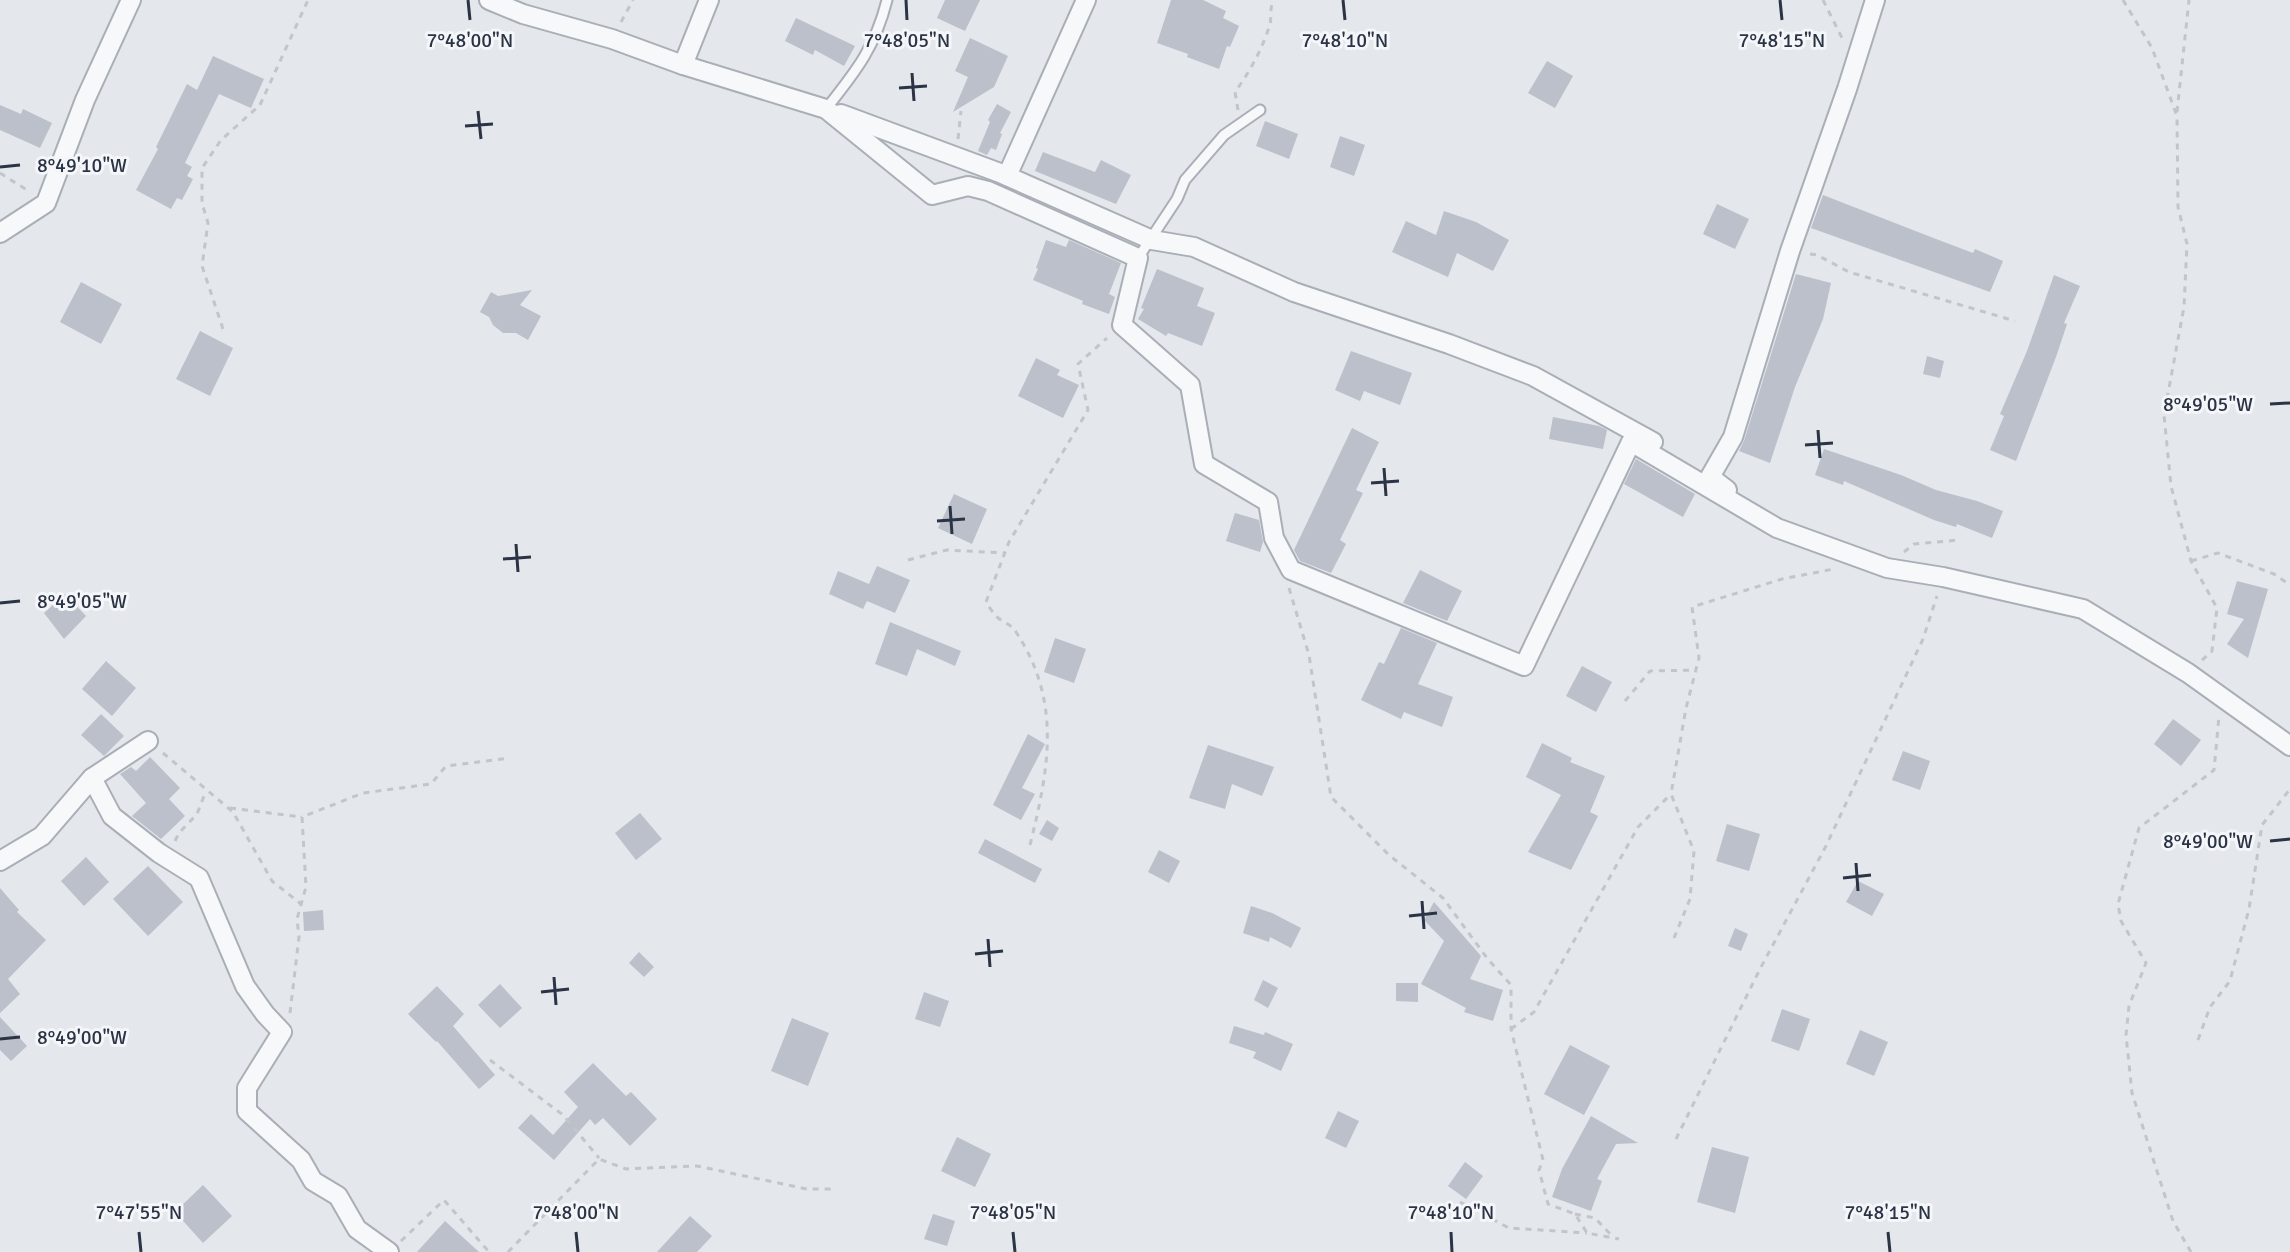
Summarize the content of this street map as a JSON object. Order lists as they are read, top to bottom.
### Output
{
  "coordinates": [
    "7°48'00\"N",
    "7°48'05\"N",
    "7°48'10\"N",
    "7°48'15\"N",
    "8°49'10\"W",
    "8°49'05\"W",
    "8°49'00\"W",
    "7°47'55\"N"
  ]
}
